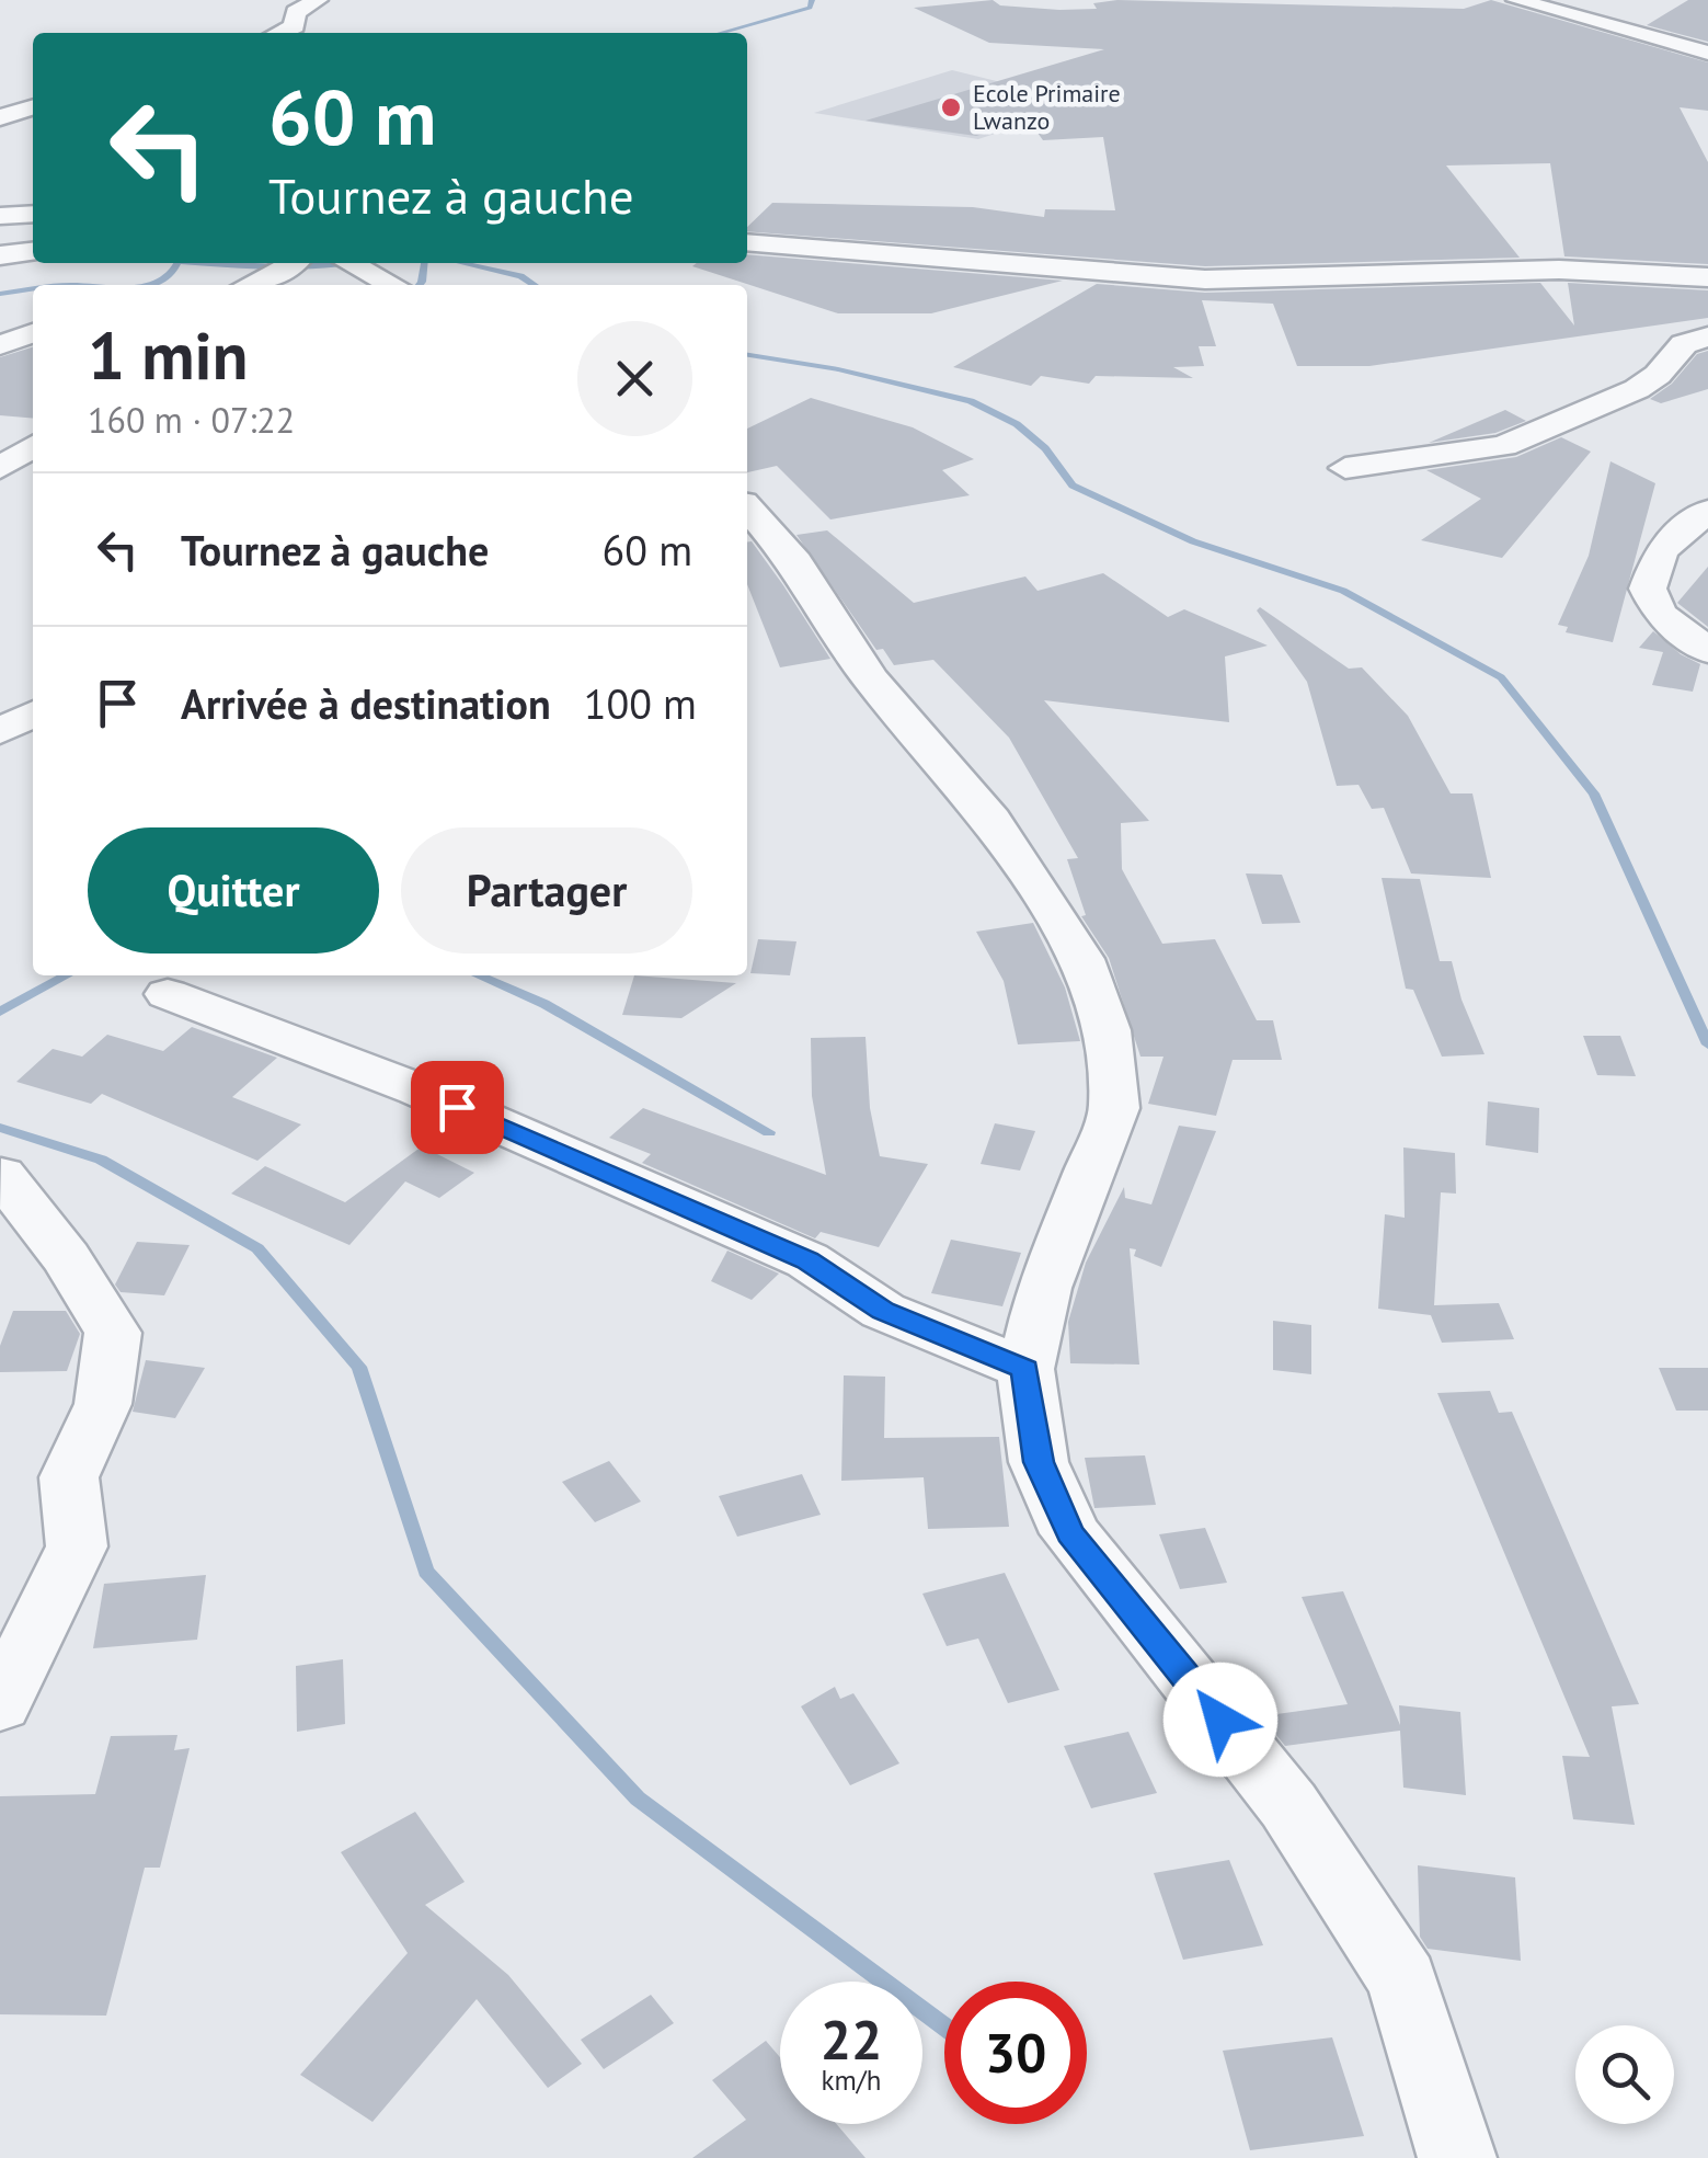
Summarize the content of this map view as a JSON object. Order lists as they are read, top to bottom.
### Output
{
  "places": ["Ecole Primaire Lwanzo"],
  "page": {
    "turn": ["60 m", "Tournez à gauche"],
    "heading": ["1 min", "160 m · 07:22"],
    "list": [
      {
        "name": "Tournez à gauche",
        "value": "60 m"
      },
      {
        "name": "Arrivée à destination",
        "value": "100 m"
      }
    ],
    "buttons": ["Quitter", "Partager"],
    "speed": "22 km/h",
    "limit": "30"
  }
}
